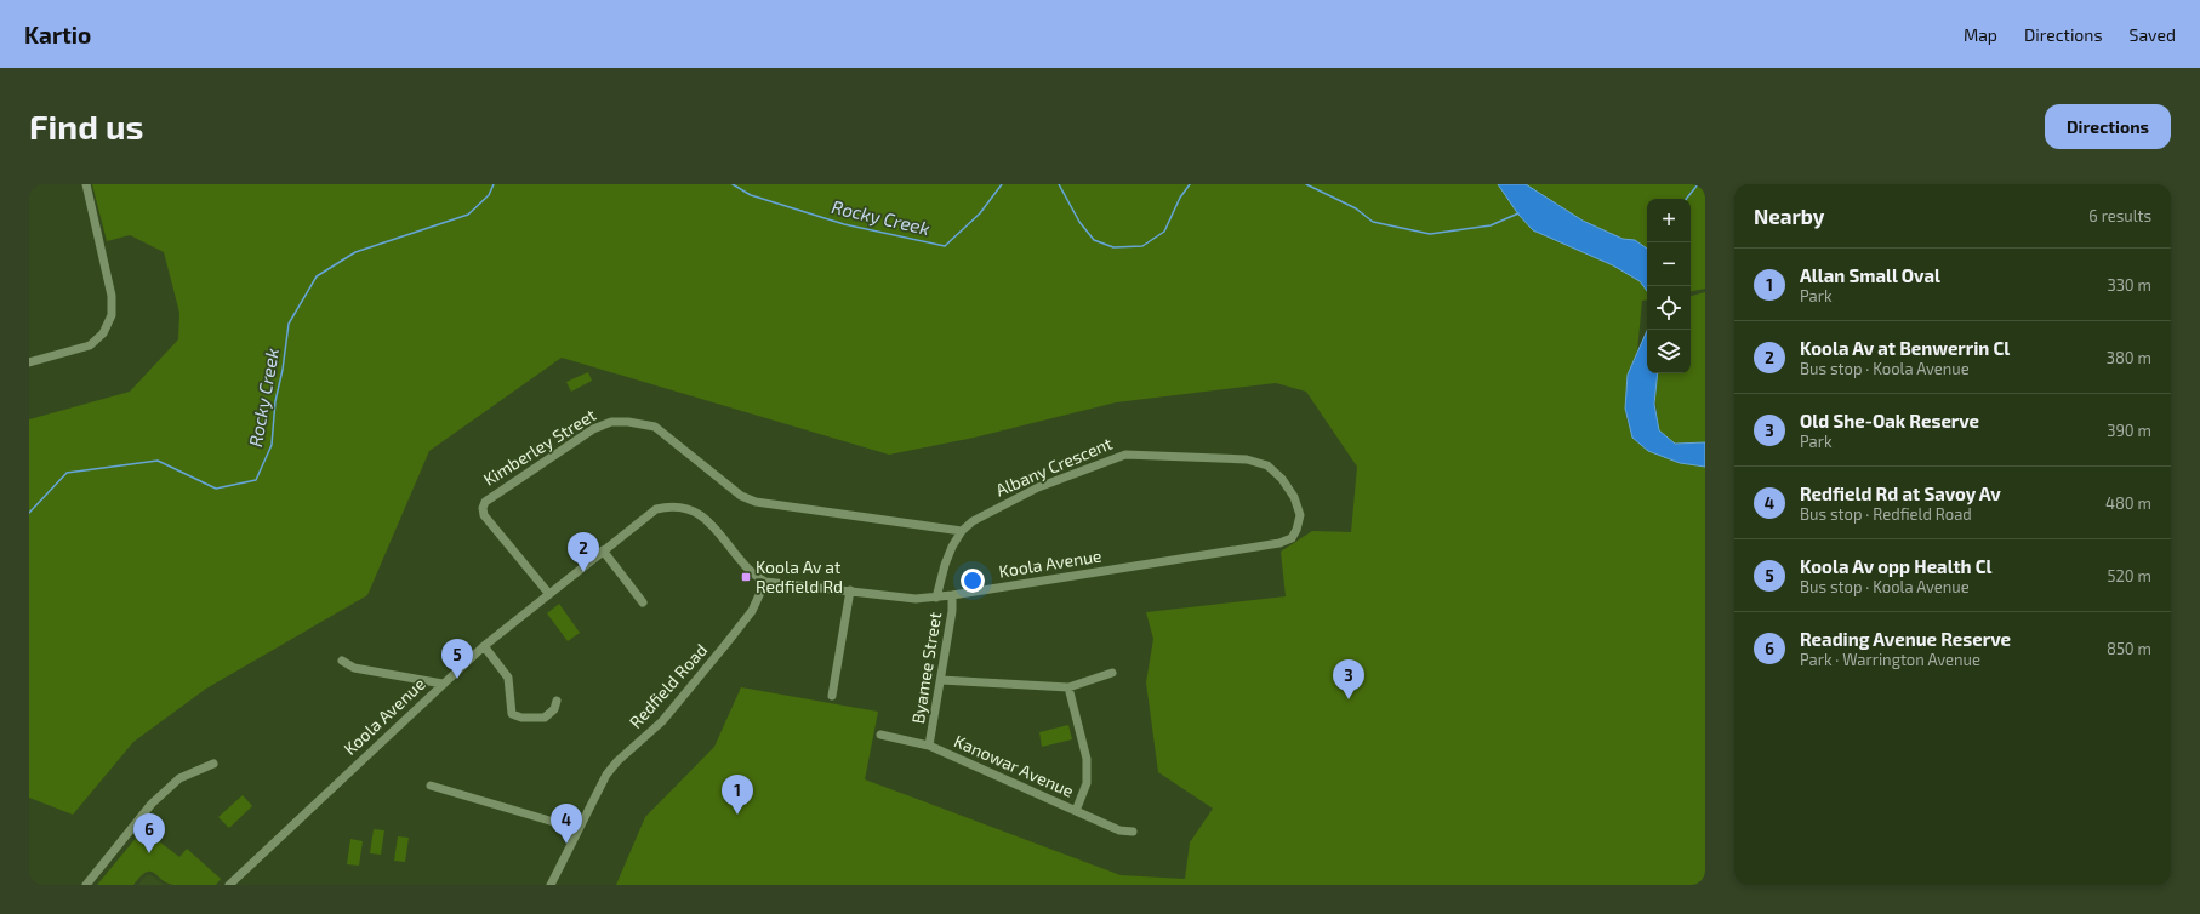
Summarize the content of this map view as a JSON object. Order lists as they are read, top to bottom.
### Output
{
  "streets": {
    "street": [
      "Kimberley Street",
      "Albany Crescent",
      "Koola Avenue",
      "Byamee Street",
      "Redfield Road",
      "Kanowar Avenue"
    ]
  },
  "crossings": [
    ["Kimberley Street", "Albany Crescent"],
    ["Kimberley Street", "Koola Avenue"],
    ["Albany Crescent", "Koola Avenue"],
    ["Koola Avenue", "Byamee Street"],
    ["Koola Avenue", "Redfield Road"],
    ["Byamee Street", "Kanowar Avenue"]
  ],
  "water": ["Rocky Creek"],
  "places": {
    "transit": ["Koola Av at Redfield Rd"]
  },
  "page": {
    "header": "Kartio",
    "nav": ["Map", "Directions", "Saved"],
    "buttons": "Directions",
    "title": "Find us",
    "heading": ["Nearby", "6 results"],
    "map_buttons": ["+", "−"],
    "list": [
      {
        "mark": "1",
        "name": "Allan Small Oval",
        "note": "Park",
        "value": "330 m"
      },
      {
        "mark": "2",
        "name": "Koola Av at Benwerrin Cl",
        "note": "Bus stop · Koola Avenue",
        "value": "380 m"
      },
      {
        "mark": "3",
        "name": "Old She-Oak Reserve",
        "note": "Park",
        "value": "390 m"
      },
      {
        "mark": "4",
        "name": "Redfield Rd at Savoy Av",
        "note": "Bus stop · Redfield Road",
        "value": "480 m"
      },
      {
        "mark": "5",
        "name": "Koola Av opp Health Cl",
        "note": "Bus stop · Koola Avenue",
        "value": "520 m"
      },
      {
        "mark": "6",
        "name": "Reading Avenue Reserve",
        "note": "Park · Warrington Avenue",
        "value": "850 m"
      }
    ],
    "pins": [
      "2",
      "5",
      "3",
      "1",
      "4",
      "6"
    ]
  }
}
